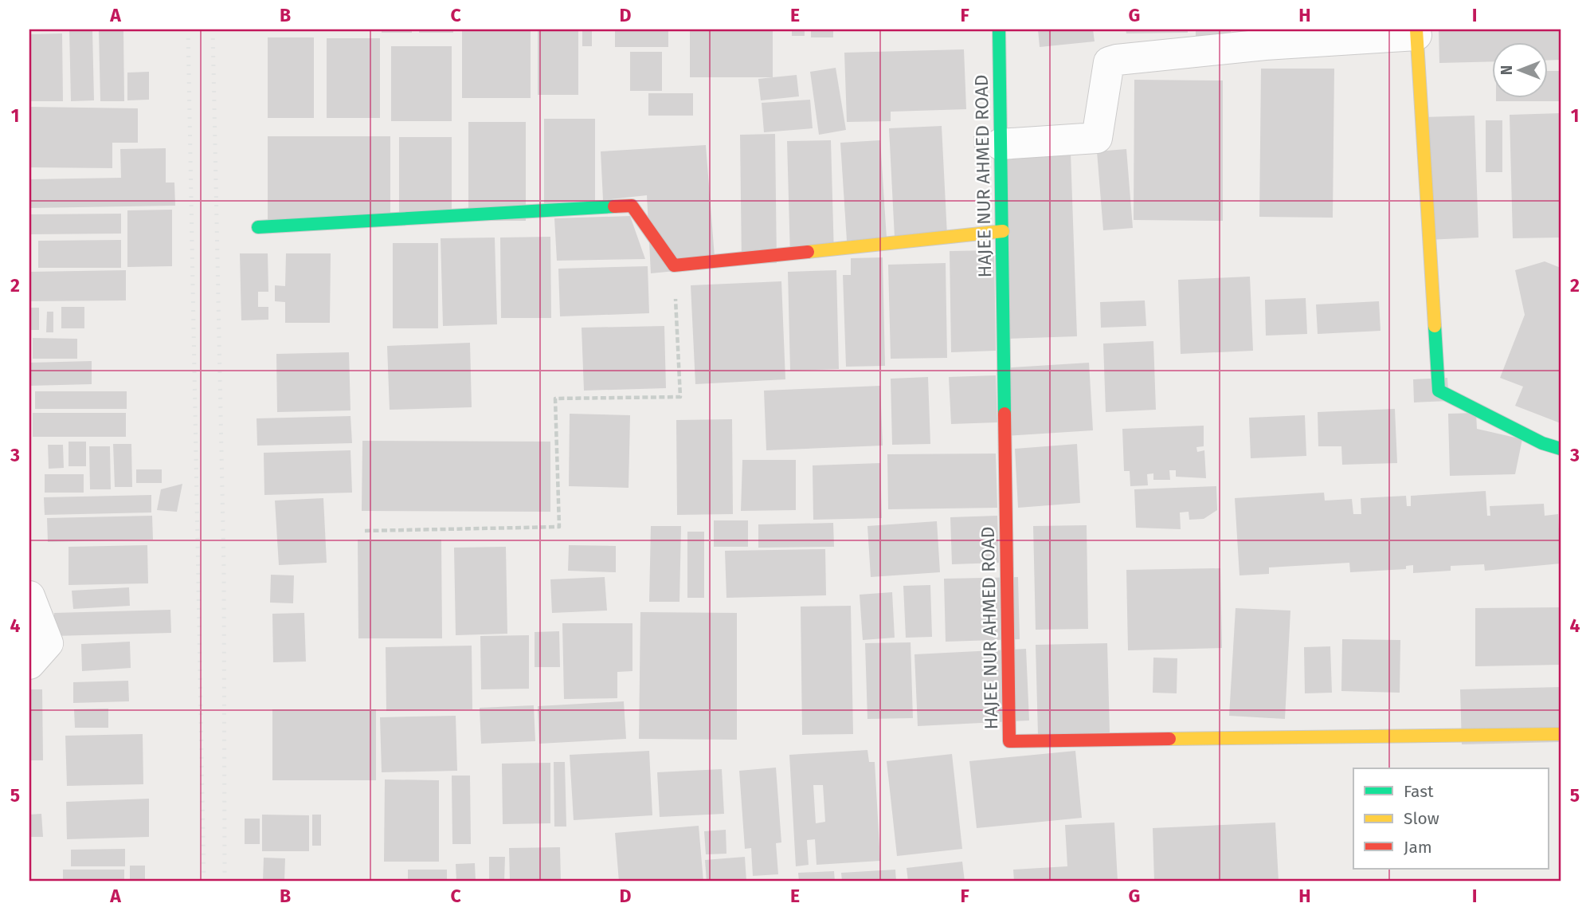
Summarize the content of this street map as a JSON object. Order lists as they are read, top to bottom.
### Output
{
  "streets": {
    "street": ["HAJEE NUR AHMED ROAD"]
  },
  "legend": ["Fast", "Slow", "Jam"],
  "north": "left",
  "grid": {
    "columns": [
      "A",
      "B",
      "C",
      "D",
      "E",
      "F",
      "G",
      "H",
      "I"
    ],
    "rows": [
      "1",
      "2",
      "3",
      "4",
      "5"
    ]
  }
}
